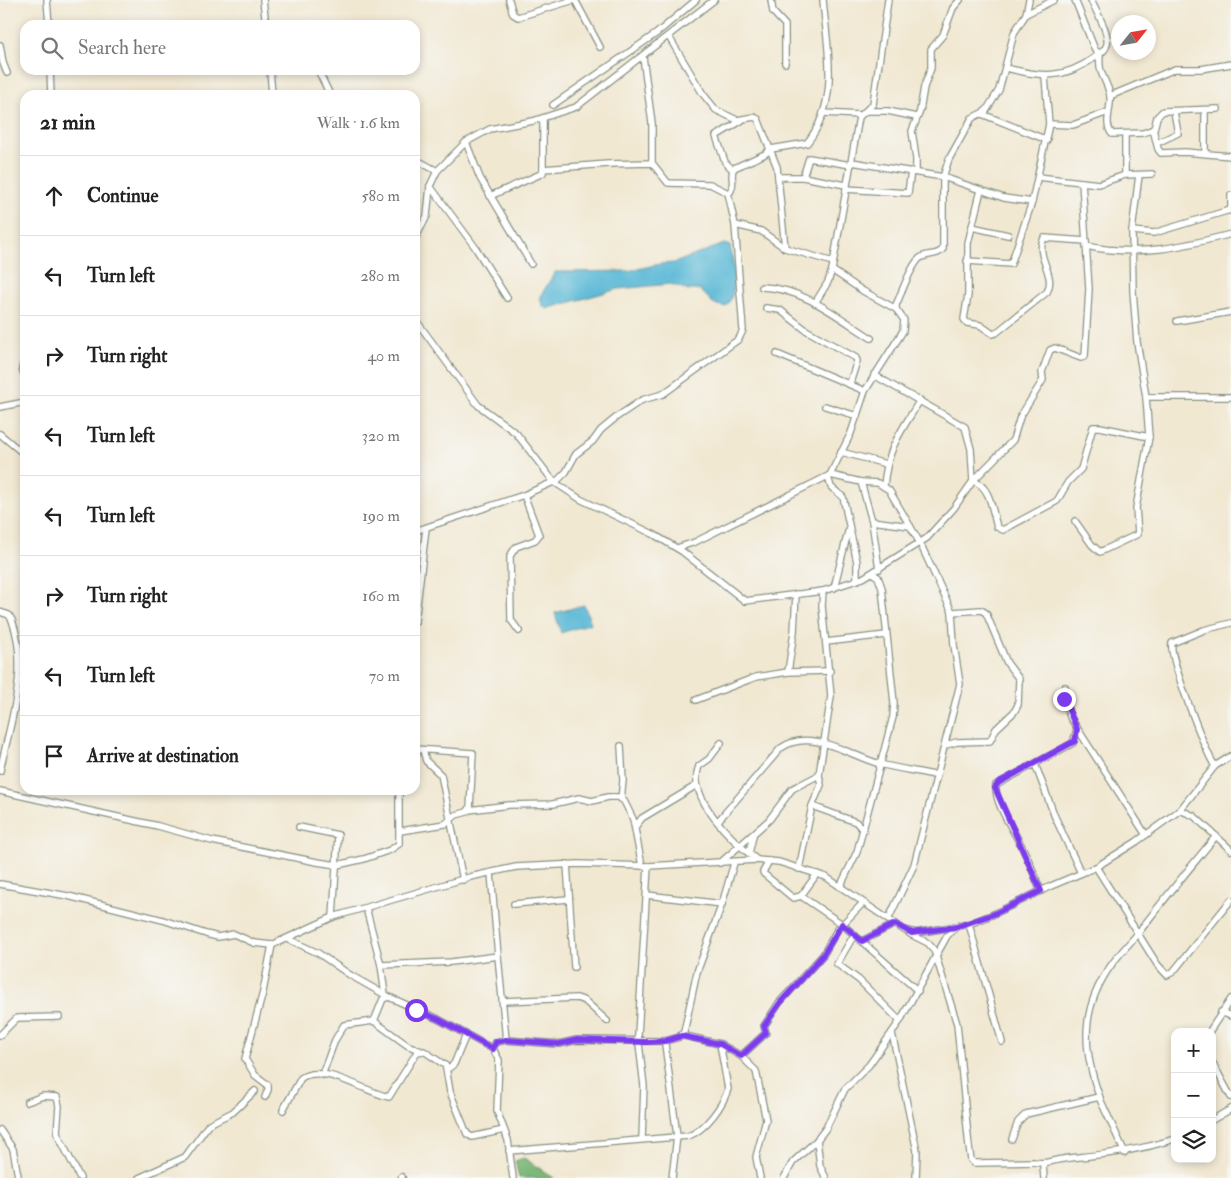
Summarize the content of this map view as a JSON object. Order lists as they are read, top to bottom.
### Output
{
  "north": "top right",
  "page": {
    "search": "Search here",
    "heading": ["21 min", "Walk · 1.6 km"],
    "list": [
      ["Continue", "580 m"],
      ["Turn left", "280 m"],
      ["Turn right", "40 m"],
      ["Turn left", "320 m"],
      ["Turn left", "190 m"],
      ["Turn right", "160 m"],
      ["Turn left", "70 m"],
      "Arrive at destination"
    ],
    "map_buttons": ["+", "−"]
  }
}
